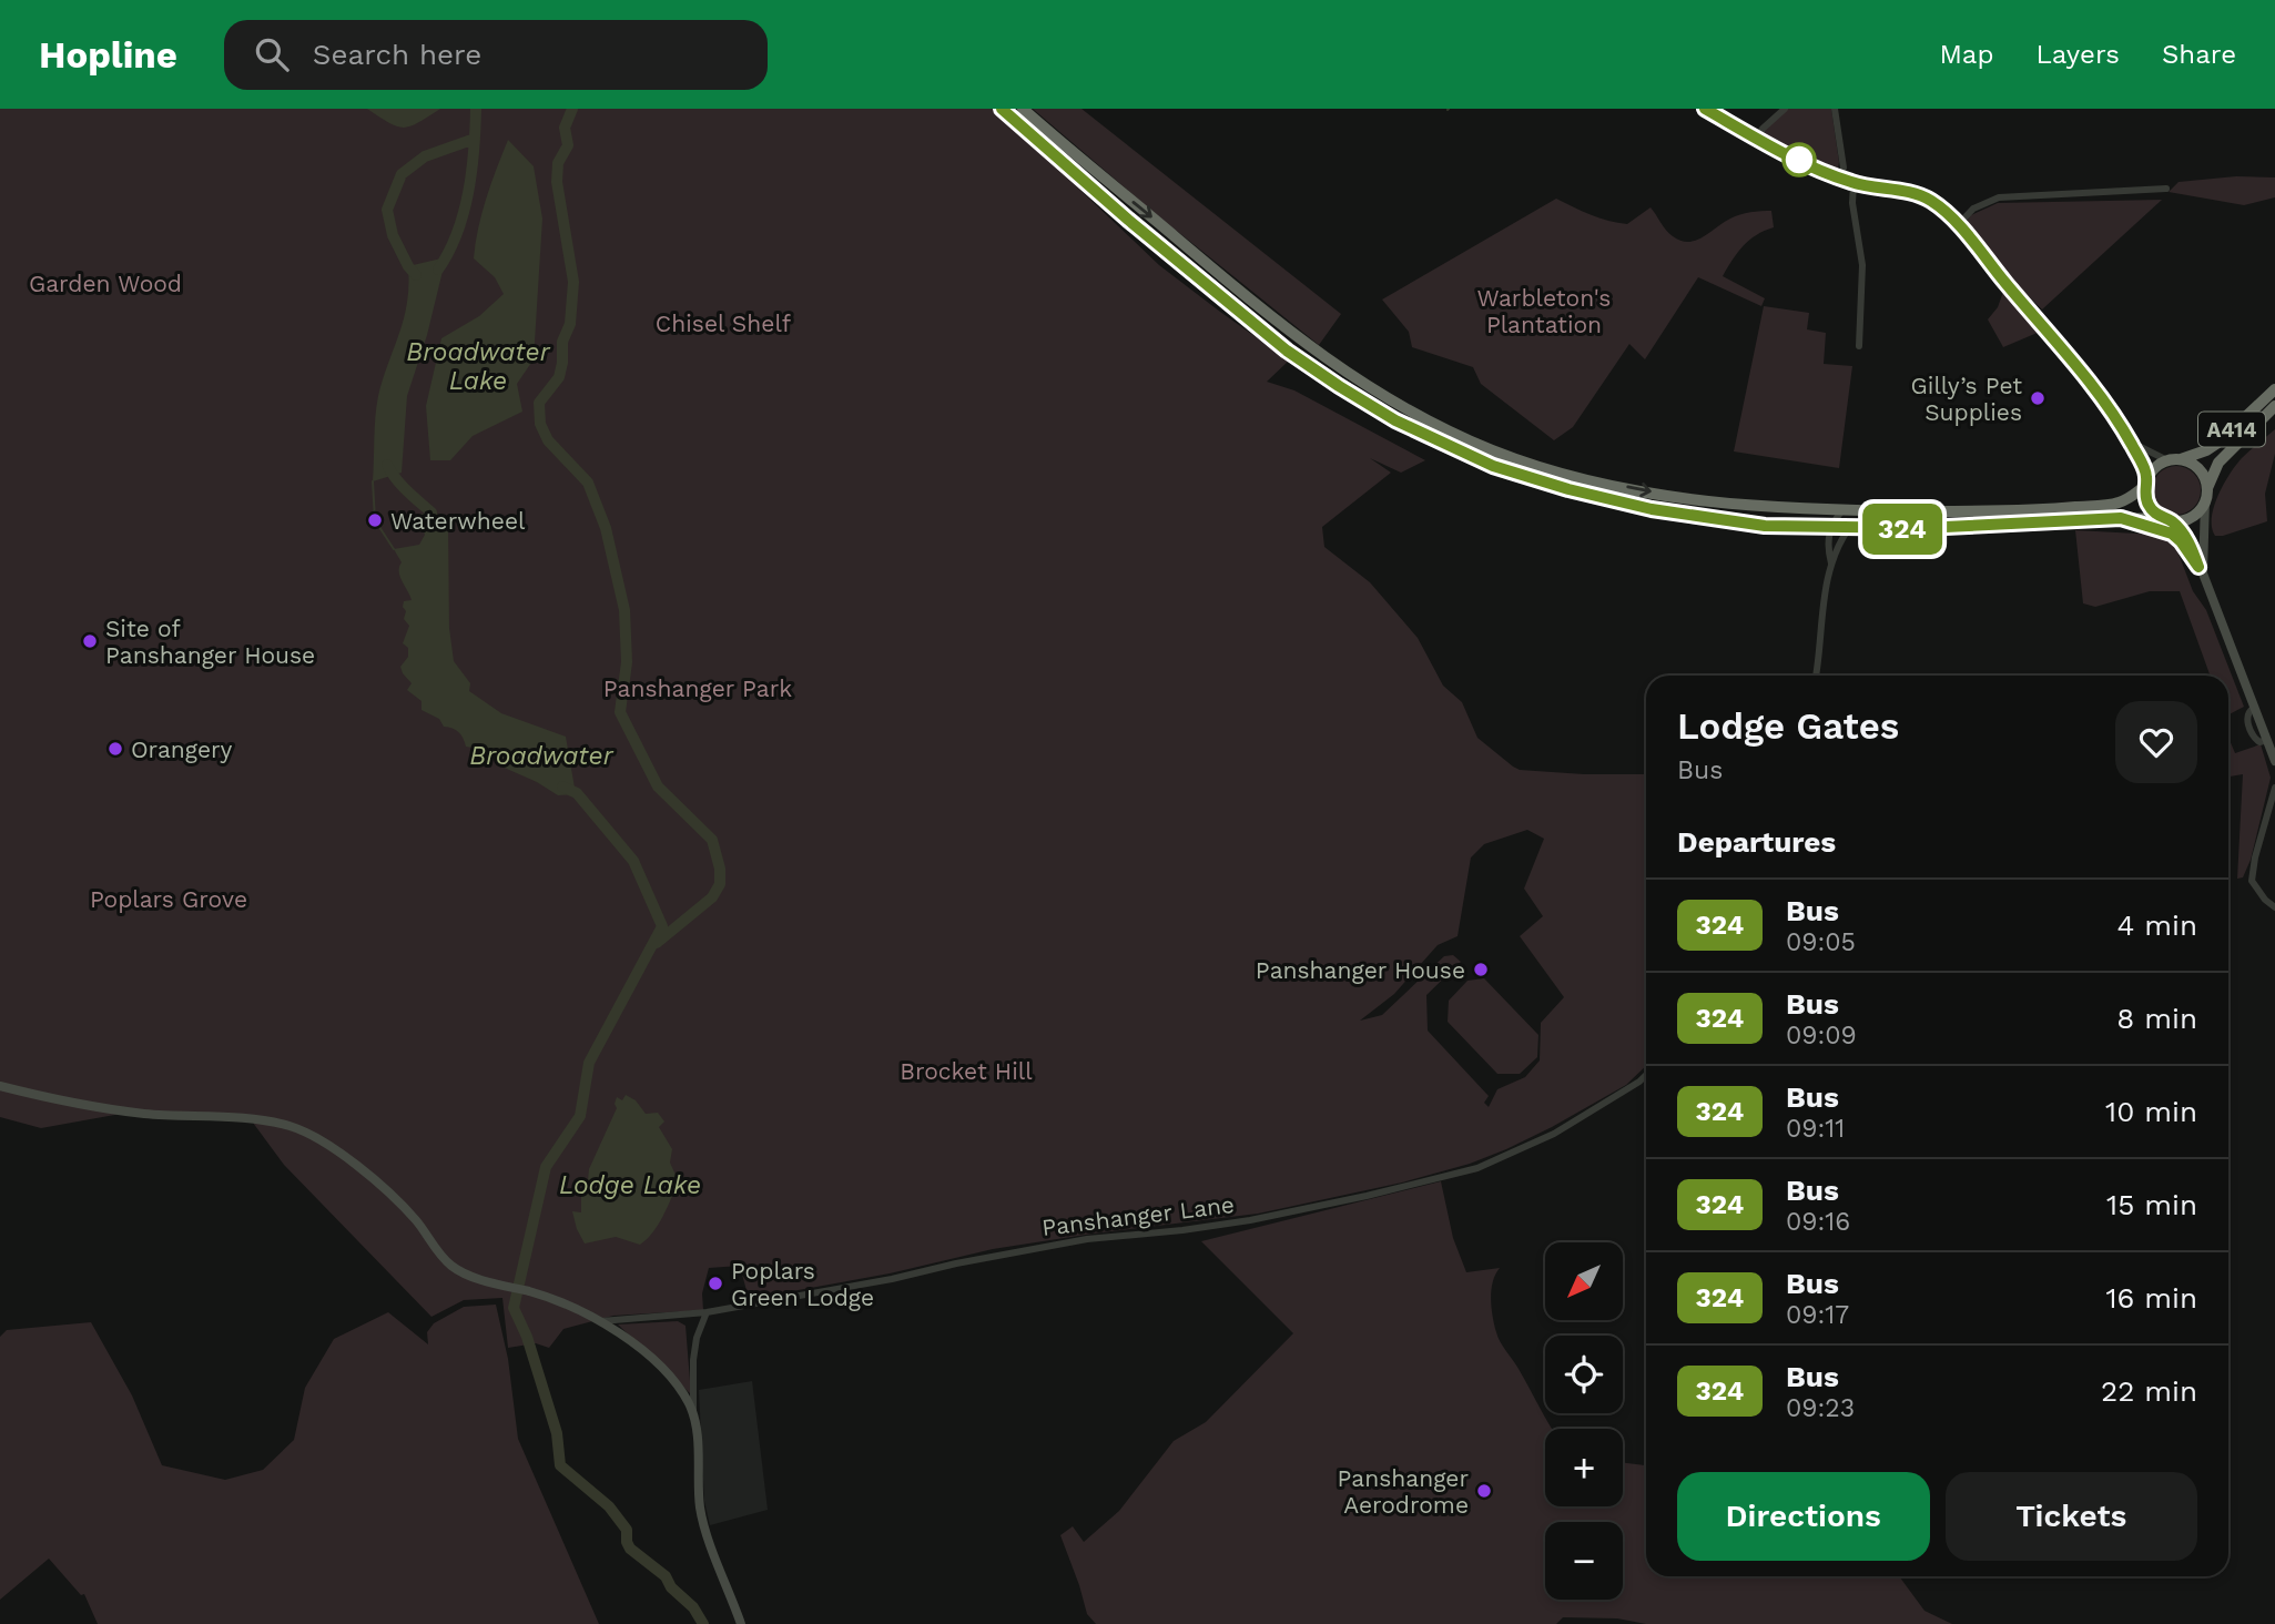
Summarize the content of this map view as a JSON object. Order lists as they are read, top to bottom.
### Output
{
  "streets": {
    "highway": ["A414"],
    "street": ["Panshanger Lane"]
  },
  "water": ["Broadwater Lake", "Broadwater", "Lodge Lake"],
  "parks": [
    "Garden Wood",
    "Warbleton's Plantation",
    "Chisel Shelf",
    "Panshanger Park",
    "Poplars Grove",
    "Brocket Hill"
  ],
  "places": [
    "Gilly’s Pet Supplies",
    "Waterwheel",
    "Site of Panshanger House",
    "Orangery",
    "Panshanger House",
    "Poplars Green Lodge",
    "Panshanger Aerodrome"
  ],
  "lines": ["bus line 324"],
  "north": "bottom left",
  "page": {
    "header": "Hopline",
    "search": "Search here",
    "nav": ["Map", "Layers", "Share"],
    "on_map": "324",
    "heading": [
      ["Lodge Gates", "Bus"],
      "Departures"
    ],
    "list": [
      {
        "mark": "324",
        "name": "Bus",
        "note": "09:05",
        "value": "4 min"
      },
      {
        "mark": "324",
        "name": "Bus",
        "note": "09:09",
        "value": "8 min"
      },
      {
        "mark": "324",
        "name": "Bus",
        "note": "09:11",
        "value": "10 min"
      },
      {
        "mark": "324",
        "name": "Bus",
        "note": "09:16",
        "value": "15 min"
      },
      {
        "mark": "324",
        "name": "Bus",
        "note": "09:17",
        "value": "16 min"
      },
      {
        "mark": "324",
        "name": "Bus",
        "note": "09:23",
        "value": "22 min"
      }
    ],
    "map_buttons": ["+", "−"],
    "buttons": ["Directions", "Tickets"]
  }
}
